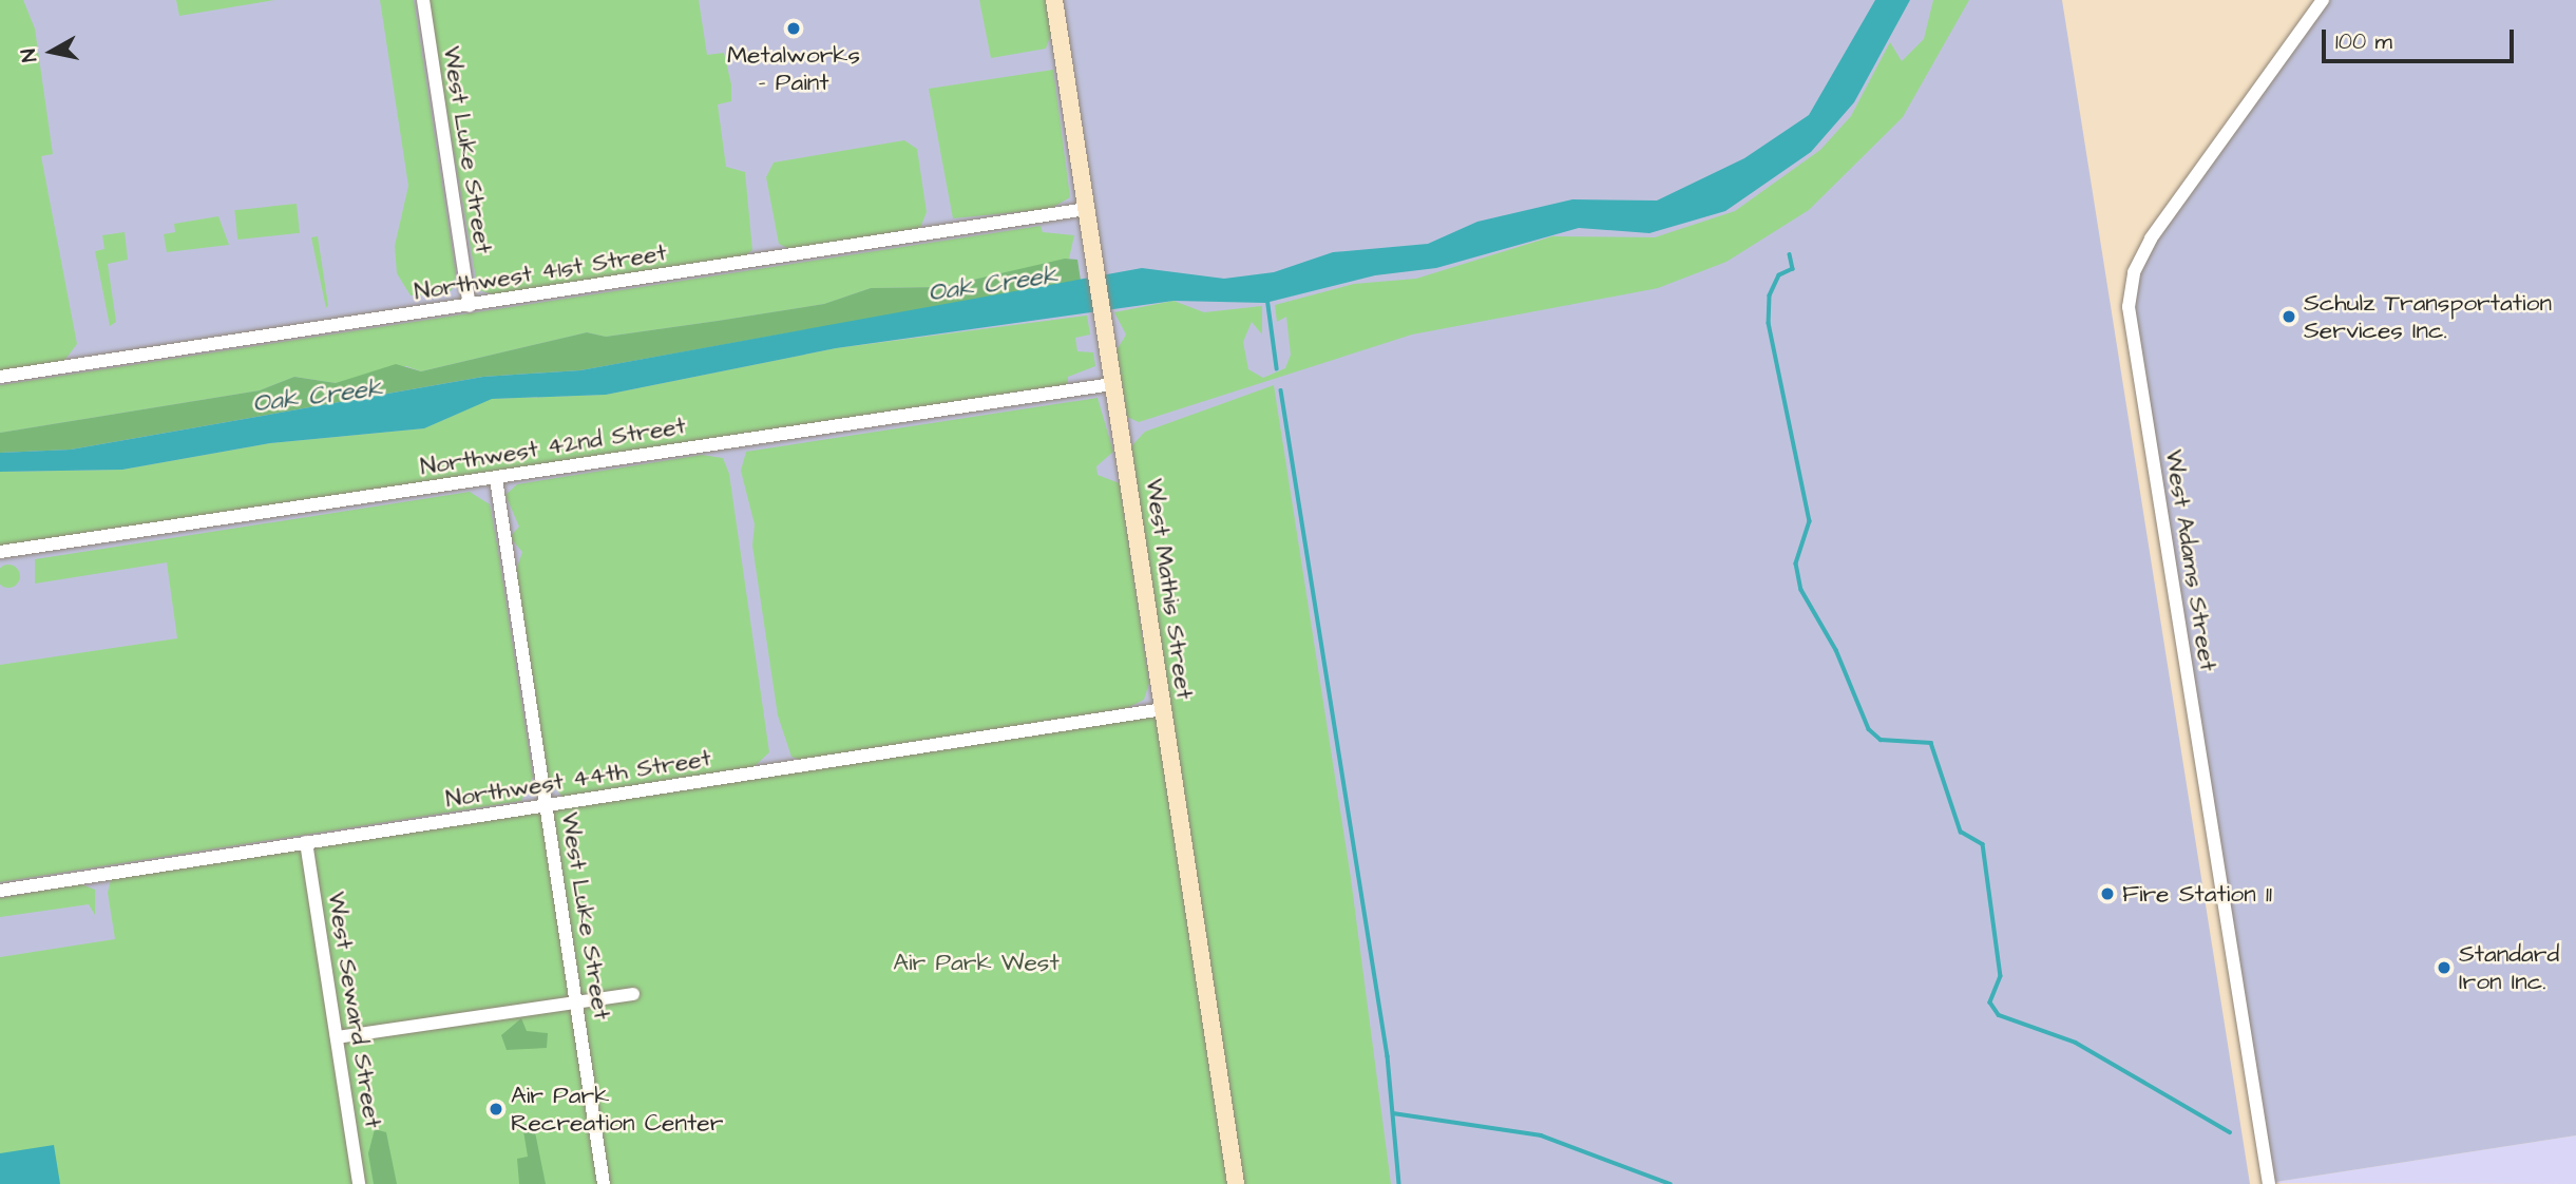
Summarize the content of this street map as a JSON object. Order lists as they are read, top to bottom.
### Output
{
  "streets": {
    "street": [
      "West Luke Street",
      "Northwest 41st Street",
      "Northwest 42nd Street",
      "West Adams Street",
      "West Mathis Street",
      "Northwest 44th Street",
      "West Seward Street"
    ]
  },
  "crossings": [
    ["West Luke Street", "Northwest 41st Street"],
    ["West Luke Street", "Northwest 42nd Street"],
    ["West Luke Street", "Northwest 44th Street"],
    ["Northwest 41st Street", "West Mathis Street"],
    ["Northwest 42nd Street", "West Mathis Street"],
    ["West Mathis Street", "Northwest 44th Street"],
    ["Northwest 44th Street", "West Seward Street"]
  ],
  "water": ["Oak Creek"],
  "parks": ["Air Park West"],
  "places": [
    "Metalworks - Paint",
    "Schulz Transportation Services Inc.",
    "Fire Station 11",
    "Standard Iron Inc.",
    "Air Park Recreation Center"
  ],
  "scale_bar": "100 m",
  "north": "left"
}
